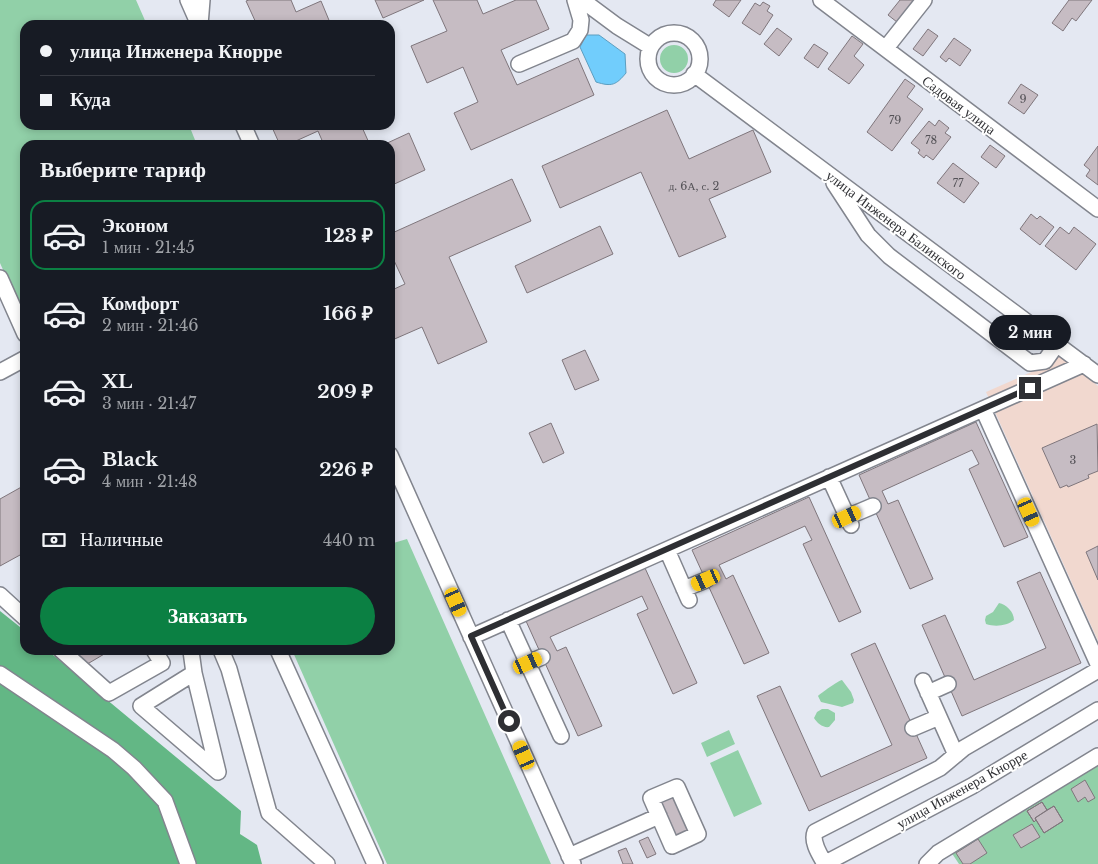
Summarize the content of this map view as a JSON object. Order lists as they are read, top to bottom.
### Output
{
  "streets": {
    "street": ["Садовая улица", "улица Инженера Балинского", "улица Инженера Кнорре"]
  },
  "house_numbers": [
    "9",
    "79",
    "78",
    "77",
    "д. 6А, с. 2",
    "3"
  ],
  "page": {
    "banner": ["улица Инженера Кнорре", "Куда"],
    "heading": "Выберите тариф",
    "list": [
      {
        "name": "Эконом",
        "note": "1 мин · 21:45",
        "value": "123 ₽"
      },
      {
        "name": "Комфорт",
        "note": "2 мин · 21:46",
        "value": "166 ₽"
      },
      {
        "name": "XL",
        "note": "3 мин · 21:47",
        "value": "209 ₽"
      },
      {
        "name": "Black",
        "note": "4 мин · 21:48",
        "value": "226 ₽"
      }
    ],
    "bubble": "2 мин",
    "pay": ["Наличные", "440 m"],
    "buttons": "Заказать"
  }
}
